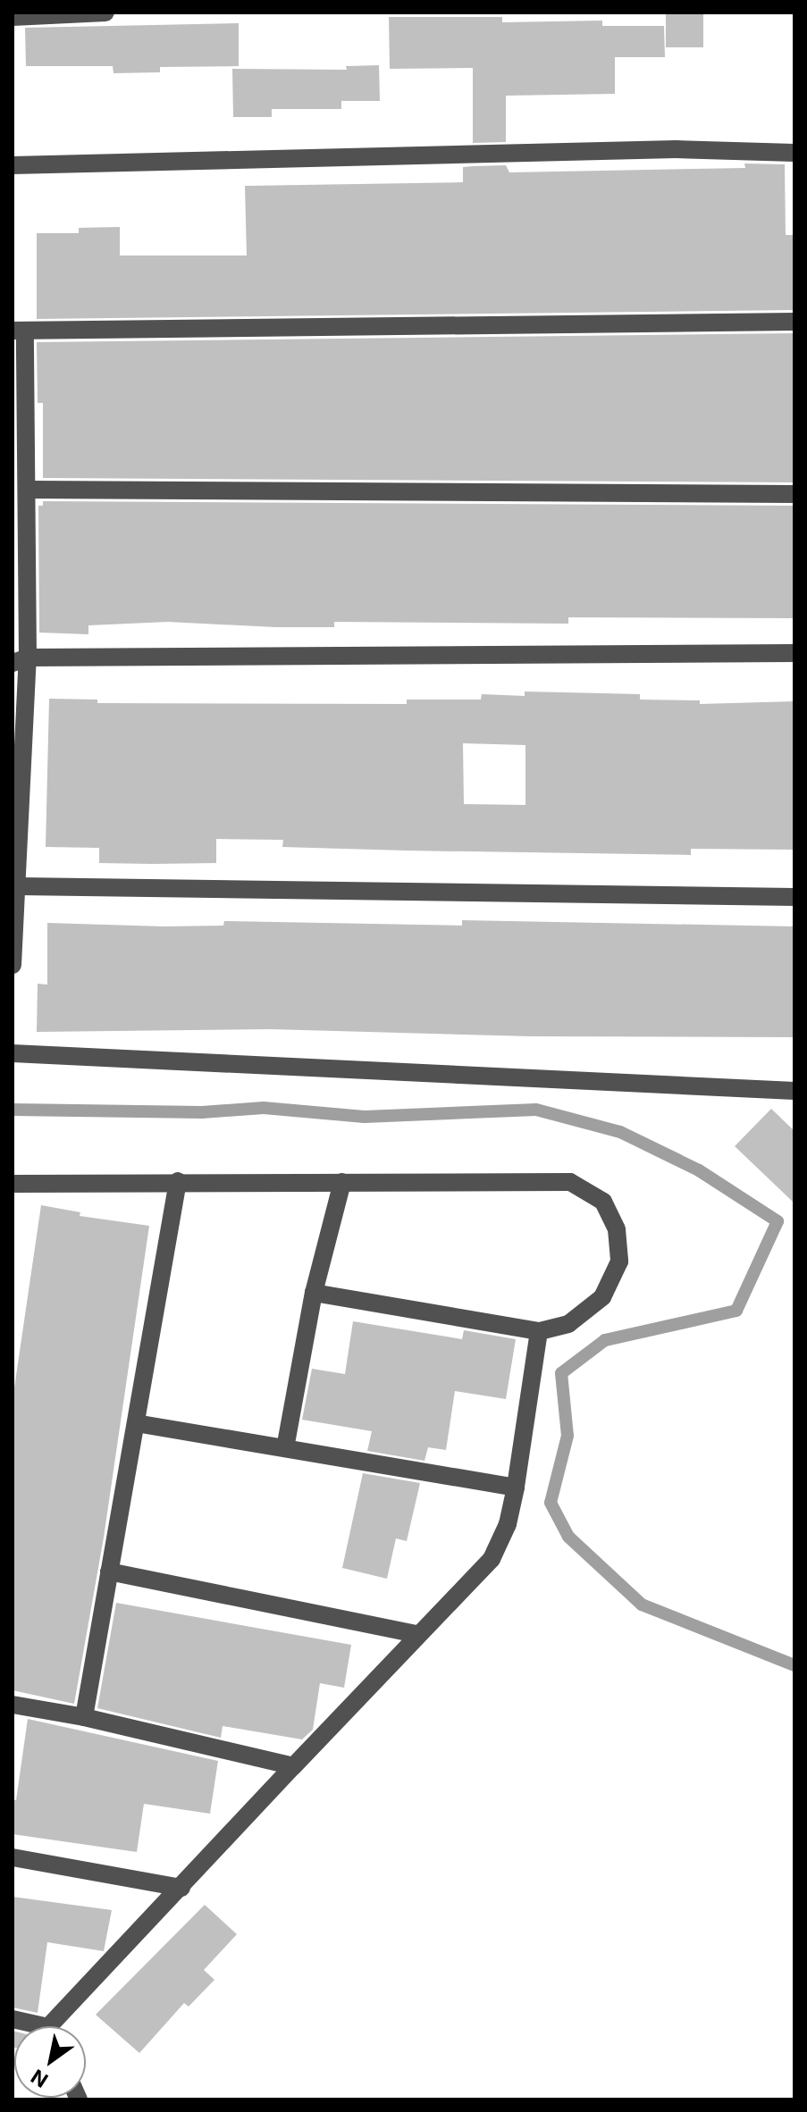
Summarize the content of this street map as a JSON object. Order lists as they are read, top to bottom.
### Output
{
  "north": "bottom left"
}
